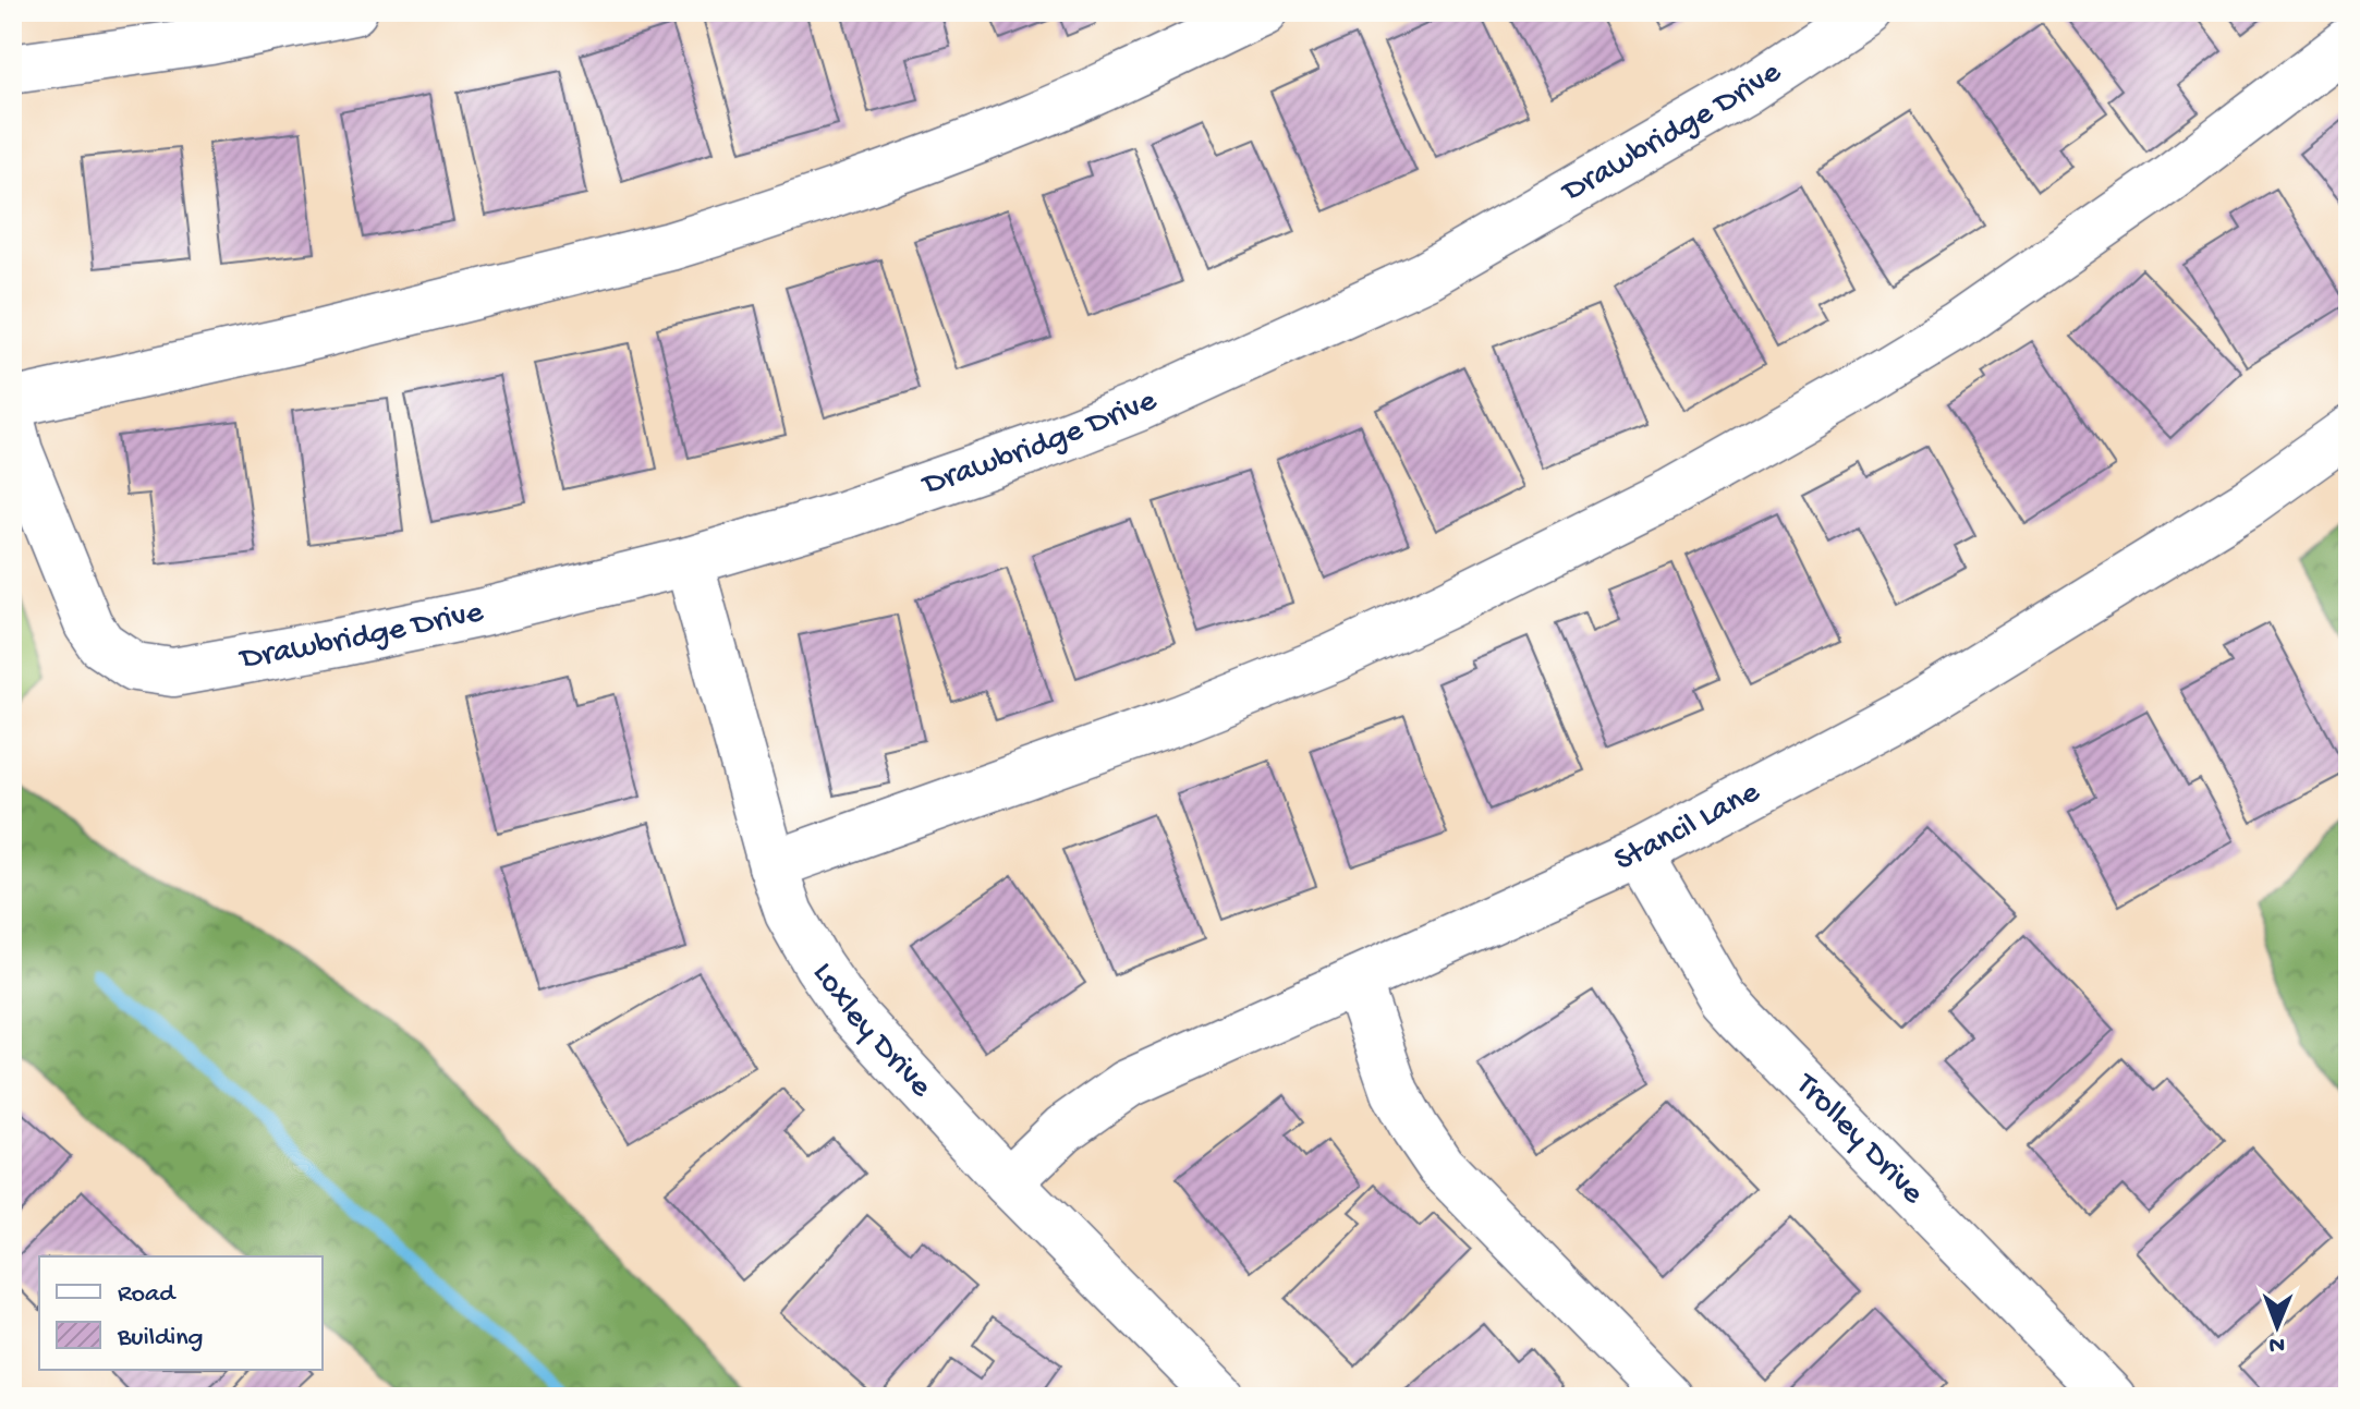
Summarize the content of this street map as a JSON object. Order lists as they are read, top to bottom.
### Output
{
  "streets": {
    "street": [
      "Drawbridge Drive",
      "Stancil Lane",
      "Loxley Drive",
      "Trolley Drive"
    ]
  },
  "crossings": [
    ["Drawbridge Drive", "Loxley Drive"],
    ["Stancil Lane", "Loxley Drive"],
    ["Stancil Lane", "Trolley Drive"]
  ],
  "legend": ["Road", "Building"],
  "north": "bottom"
}
